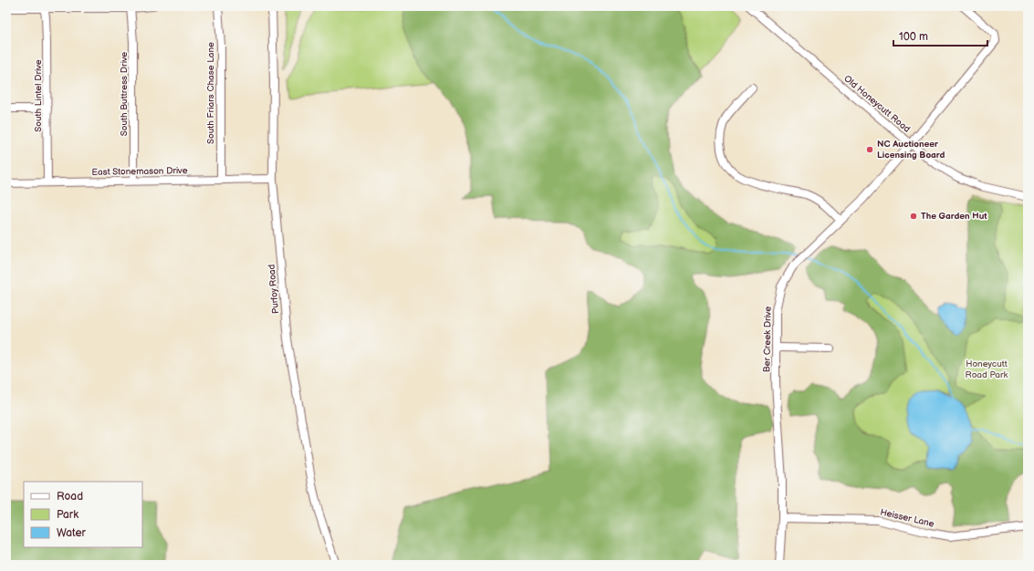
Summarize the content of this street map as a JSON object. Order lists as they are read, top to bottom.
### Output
{
  "streets": {
    "street": [
      "South Friars Chase Lane",
      "South Buttress Drive",
      "South Lintel Drive",
      "Old Honeycutt Road",
      "East Stonemason Drive",
      "Purfoy Road",
      "Ber Creek Drive",
      "Heisser Lane"
    ]
  },
  "crossings": [
    ["South Friars Chase Lane", "East Stonemason Drive"],
    ["South Buttress Drive", "East Stonemason Drive"],
    ["South Lintel Drive", "East Stonemason Drive"],
    ["Old Honeycutt Road", "Ber Creek Drive"],
    ["East Stonemason Drive", "Purfoy Road"],
    ["Ber Creek Drive", "Heisser Lane"]
  ],
  "parks": ["Honeycutt Road Park"],
  "places": ["NC Auctioneer Licensing Board", "The Garden Hut"],
  "legend": ["Road", "Park", "Water"],
  "scale_bar": "100 m"
}
